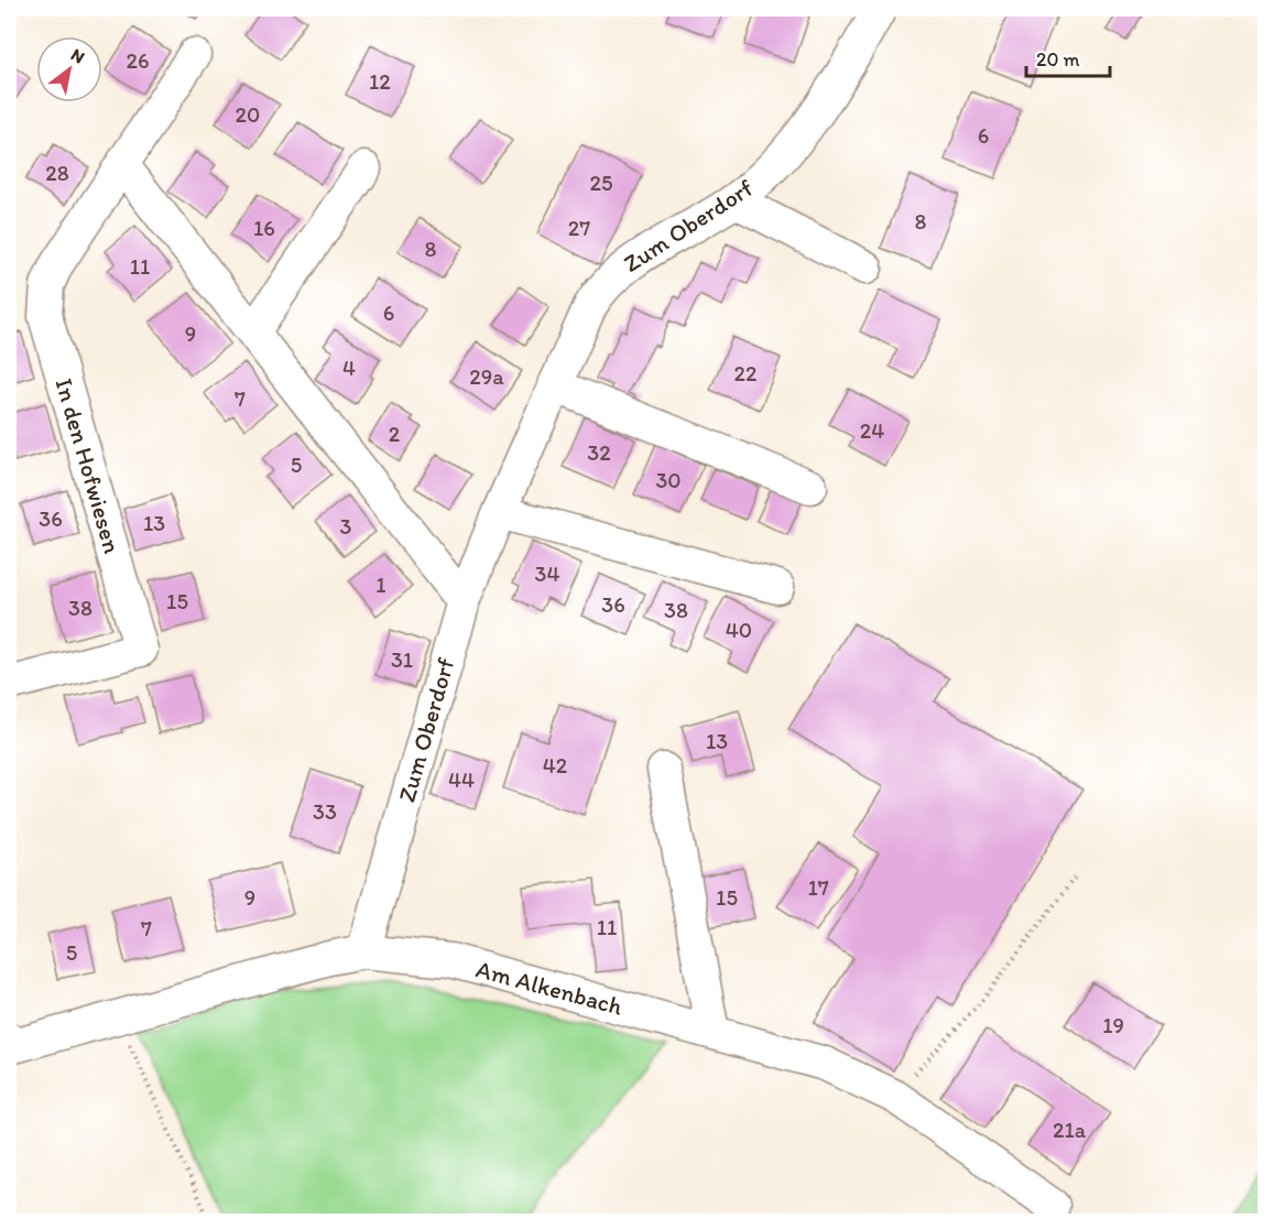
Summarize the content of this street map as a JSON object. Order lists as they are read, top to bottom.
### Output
{
  "streets": {
    "street": ["Zum Oberdorf", "In den Hofwiesen", "Am Alkenbach"]
  },
  "crossings": [
    ["Zum Oberdorf", "Am Alkenbach"]
  ],
  "house_numbers": [
    "26",
    "12",
    "20",
    "6",
    "28",
    "25",
    "8",
    "16",
    "27",
    "8",
    "11",
    "6",
    "9",
    "4",
    "22",
    "29a",
    "7",
    "24",
    "2",
    "32",
    "5",
    "30",
    "36",
    "13",
    "3",
    "34",
    "1",
    "15",
    "36",
    "38",
    "38",
    "40",
    "31",
    "13",
    "42",
    "44",
    "33",
    "17",
    "9",
    "15",
    "11",
    "7",
    "5",
    "19",
    "21a"
  ],
  "scale_bar": "20 m",
  "north": "top right"
}
